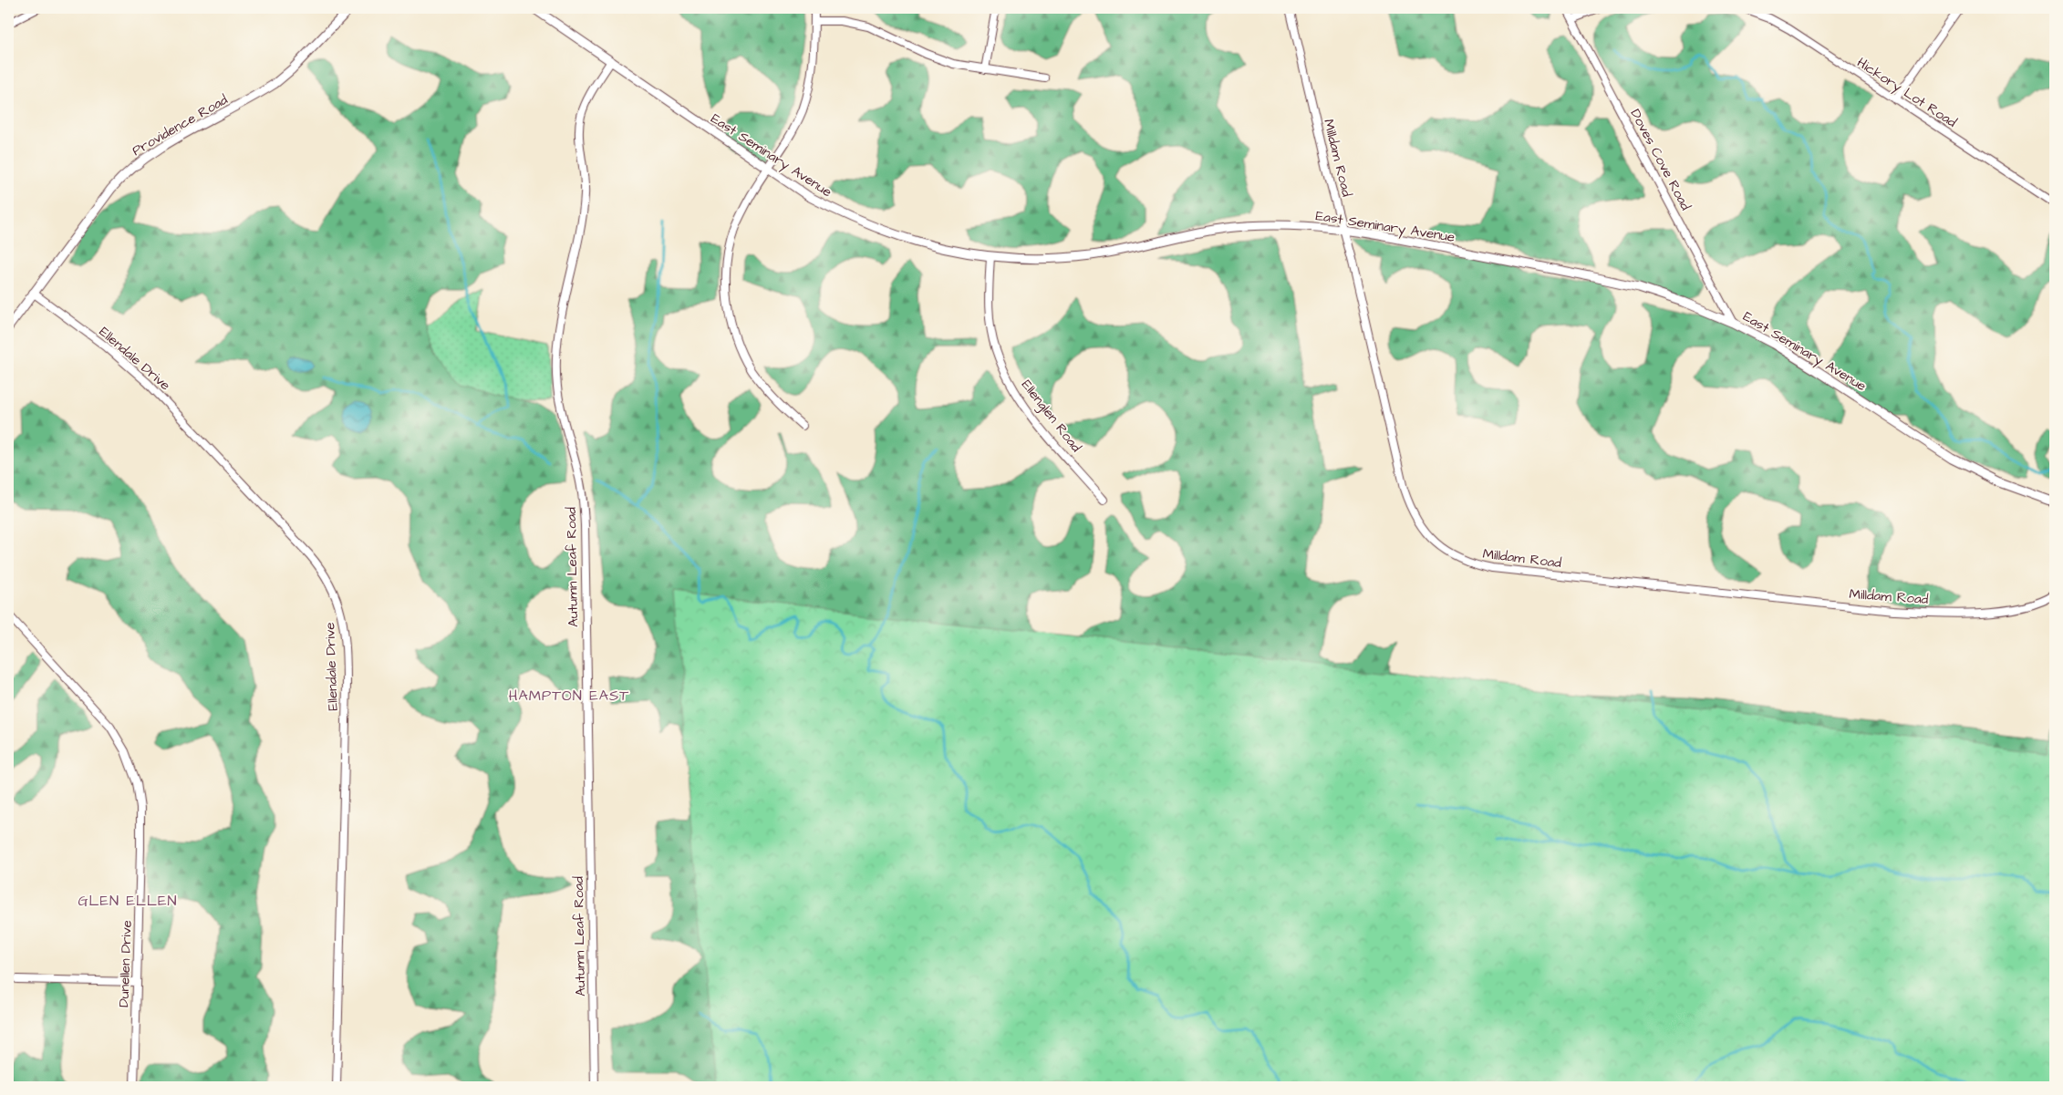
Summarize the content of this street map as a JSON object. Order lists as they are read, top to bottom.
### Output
{
  "streets": {
    "street": [
      "Hickory Lot Road",
      "Providence Road",
      "East Seminary Avenue",
      "Milldam Road",
      "Doves Cove Road",
      "Ellendale Drive",
      "Ellenglen Road",
      "Autumn Leaf Road",
      "Dunellen Drive"
    ]
  },
  "crossings": [
    ["Providence Road", "Ellendale Drive"],
    ["East Seminary Avenue", "Milldam Road"],
    ["East Seminary Avenue", "Doves Cove Road"],
    ["East Seminary Avenue", "Ellenglen Road"],
    ["East Seminary Avenue", "Autumn Leaf Road"]
  ],
  "districts": ["HAMPTON EAST", "GLEN ELLEN"]
}
